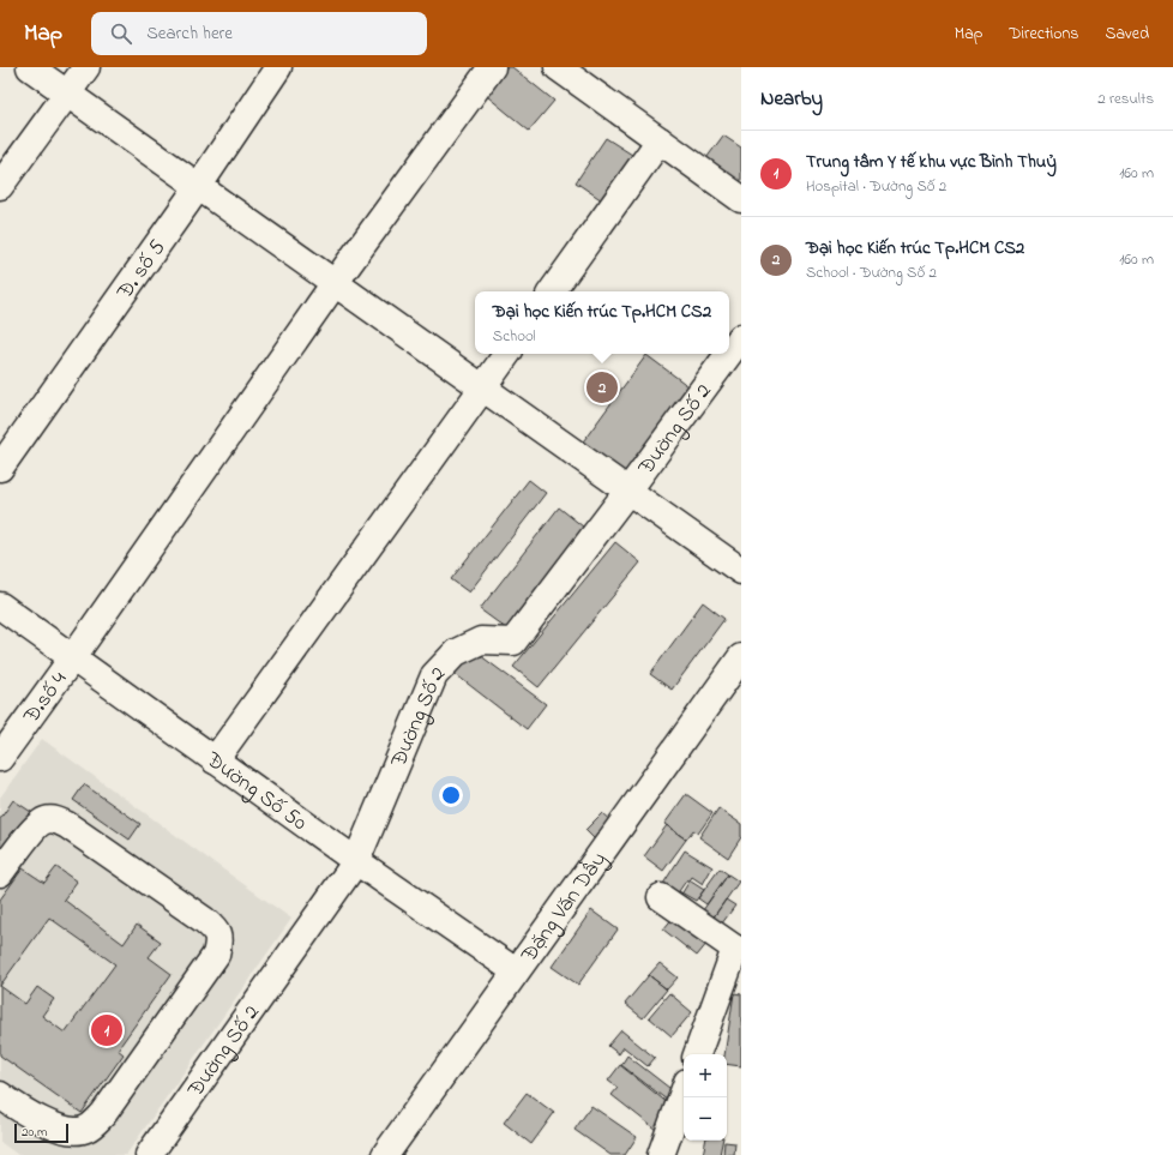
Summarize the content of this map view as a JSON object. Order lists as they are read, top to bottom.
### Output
{
  "streets": {
    "street": [
      "Đ. số 5",
      "Đường Số 2",
      "Đ.số 4",
      "Đường Số 50",
      "Đặng Văn Dầy"
    ]
  },
  "crossings": [
    ["Đường Số 2", "Đường Số 50"],
    ["Đ.số 4", "Đường Số 50"],
    ["Đường Số 50", "Đặng Văn Dầy"]
  ],
  "scale_bar": "20 m",
  "page": {
    "header": "Map",
    "search": "Search here",
    "nav": ["Map", "Directions", "Saved"],
    "heading": ["Nearby", "2 results"],
    "list": [
      {
        "mark": "1",
        "name": "Trung tâm Y tế khu vực Bình Thuỷ",
        "note": "Hospital · Đường Số 2",
        "value": "160 m"
      },
      {
        "mark": "2",
        "name": "Đại học Kiến trúc Tp.HCM CS2",
        "note": "School · Đường Số 2",
        "value": "160 m"
      }
    ],
    "popup": ["Đại học Kiến trúc Tp.HCM CS2", "School"],
    "pins": ["2", "1"],
    "map_buttons": ["+", "−"],
    "scale": "20 m"
  }
}
